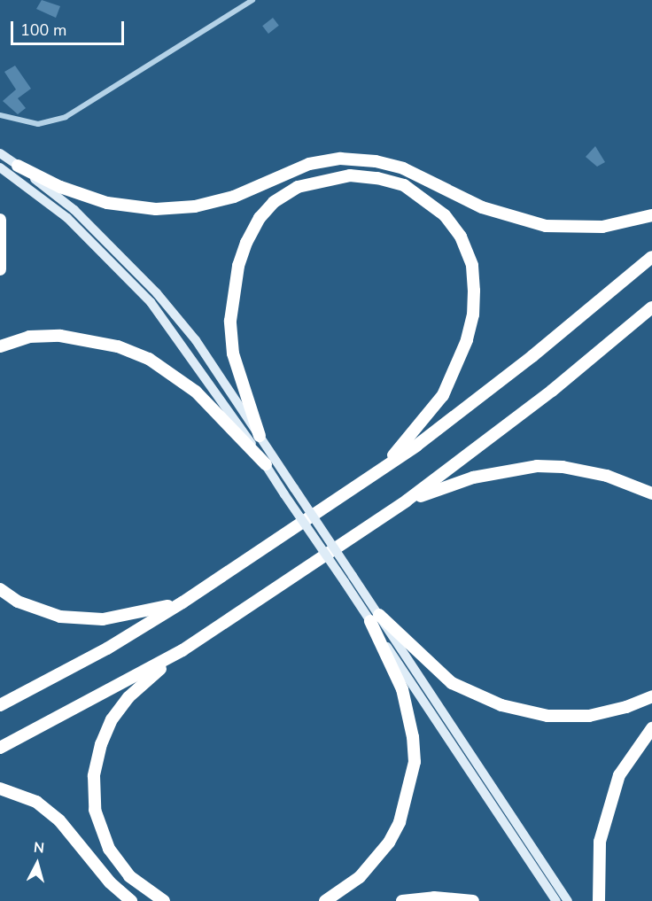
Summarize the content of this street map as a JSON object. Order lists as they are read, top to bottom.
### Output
{
  "scale_bar": "100 m",
  "north": "top"
}
